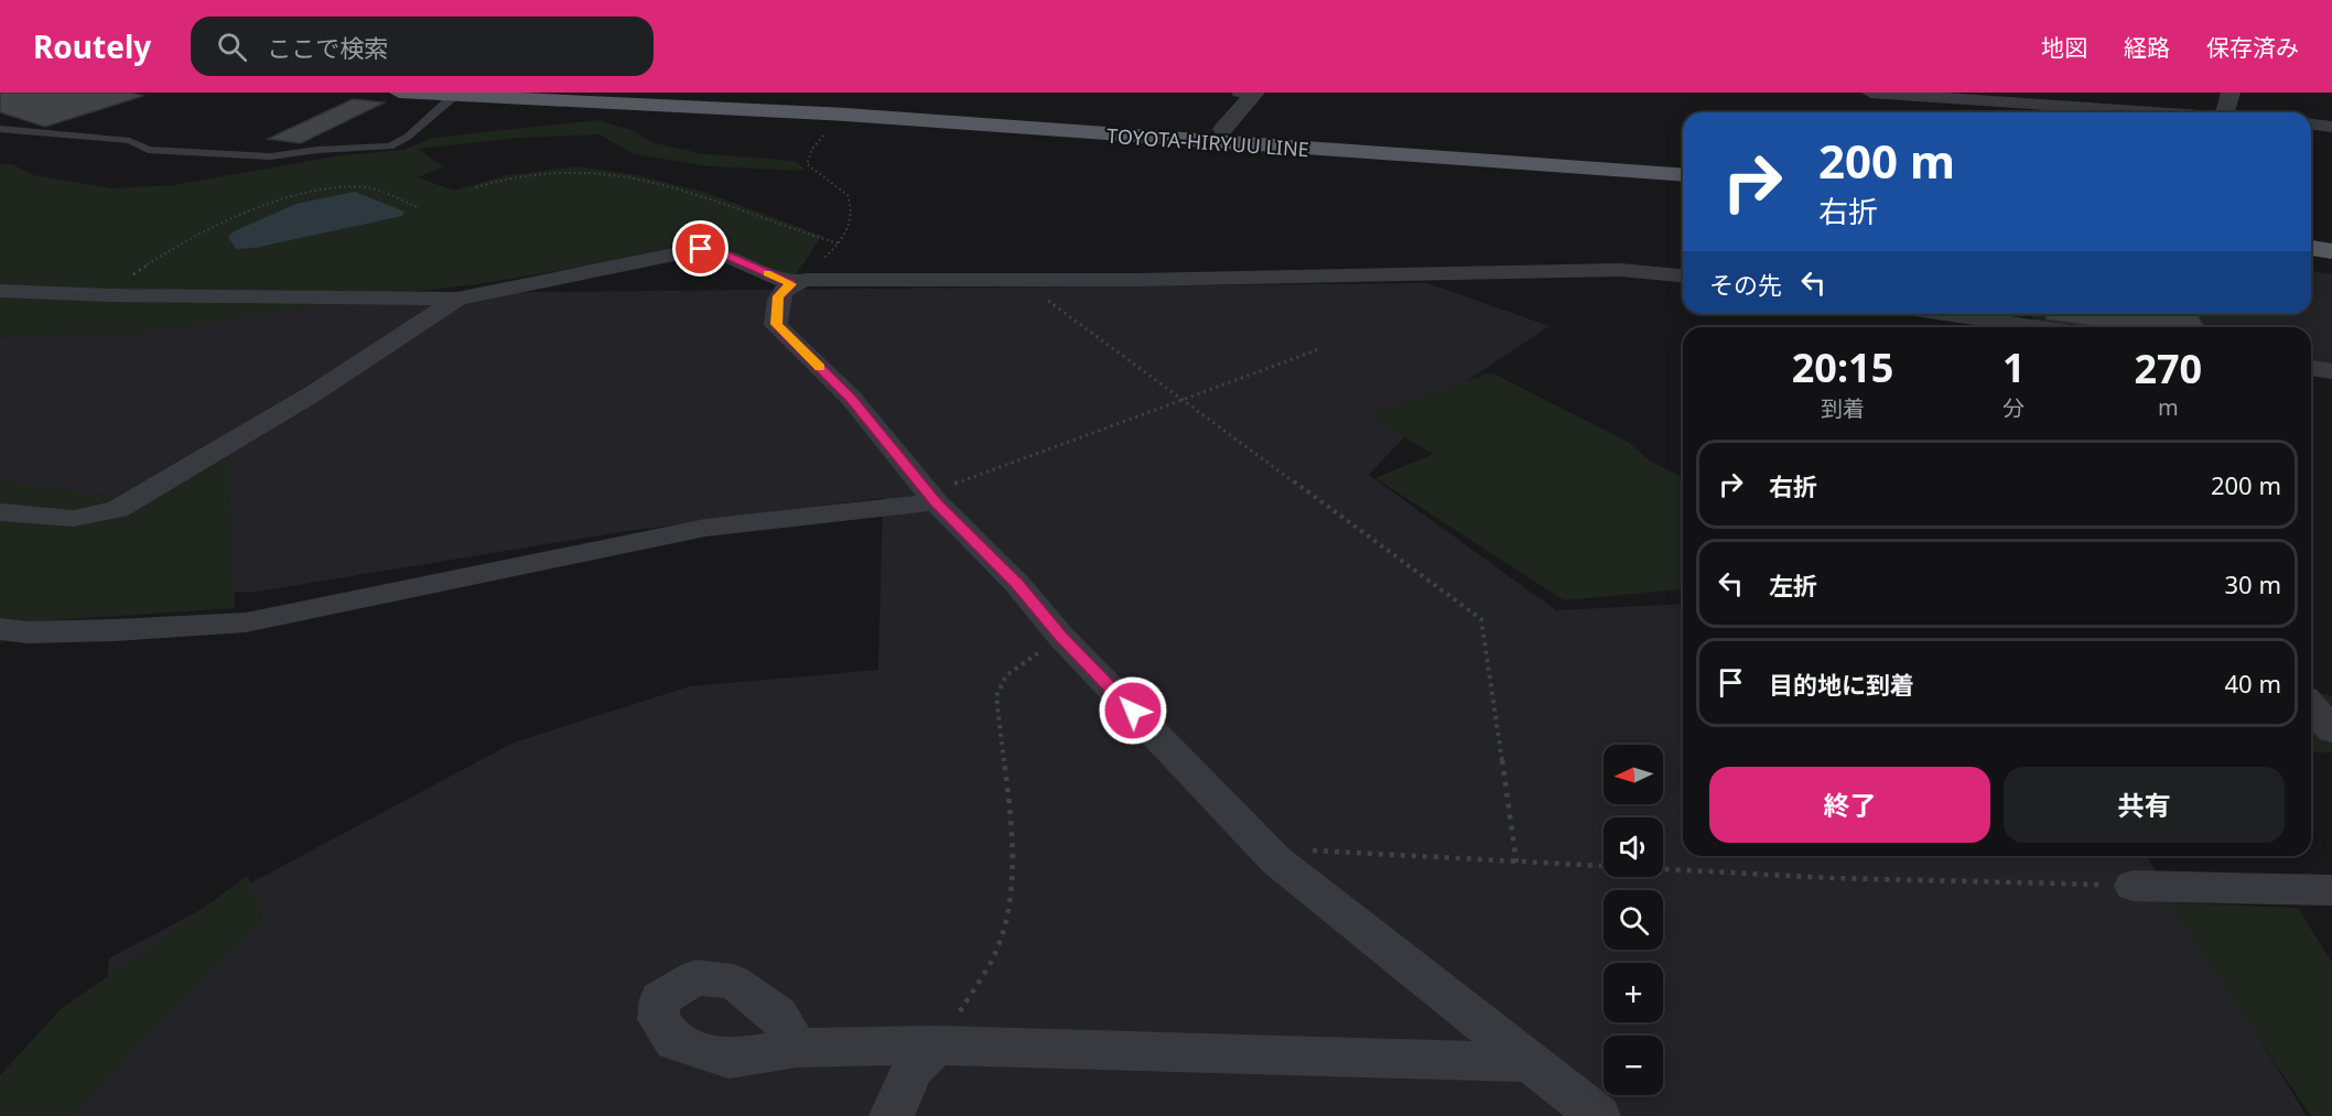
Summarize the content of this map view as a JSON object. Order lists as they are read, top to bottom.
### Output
{
  "streets": {
    "main road": ["TOYOTA-HIRYUU LINE"]
  },
  "north": "left",
  "page": {
    "header": "Routely",
    "search": "ここで検索",
    "nav": ["地図", "経路", "保存済み"],
    "turn": ["200 m", "右折"],
    "then": "その先",
    "eta": [
      "20:15",
      "到着",
      "1",
      "分",
      "270",
      "m"
    ],
    "list": [
      {
        "name": "右折",
        "value": "200 m"
      },
      {
        "name": "左折",
        "value": "30 m"
      },
      {
        "name": "目的地に到着",
        "value": "40 m"
      }
    ],
    "map_buttons": ["+", "−"],
    "buttons": ["終了", "共有"]
  }
}
